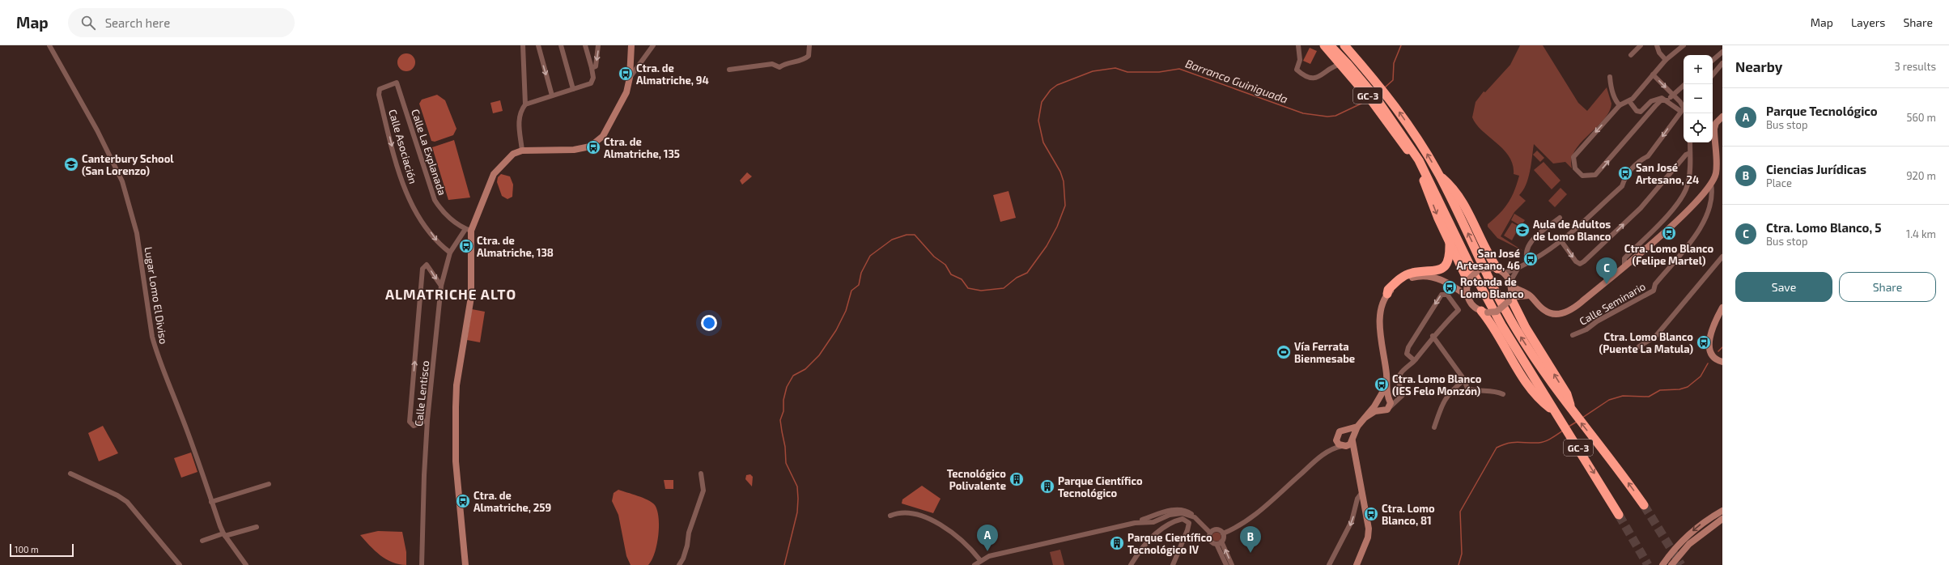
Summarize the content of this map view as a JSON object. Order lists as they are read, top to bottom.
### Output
{
  "streets": {
    "highway": ["GC-3"],
    "street": [
      "Calle Asociación",
      "Calle La Explanada",
      "Lugar Lomo El Diviso",
      "Calle Seminario",
      "Calle Lentisco"
    ]
  },
  "crossings": [
    ["Calle Asociación", "Calle La Explanada"],
    ["Calle Asociación", "Calle Lentisco"],
    ["Calle La Explanada", "Calle Lentisco"]
  ],
  "one_way": ["Calle Asociación"],
  "districts": ["ALMATRICHE ALTO"],
  "water": ["Barranco Guiniguada"],
  "places": {
    "bus stop": [
      "Ctra. de Almatriche, 94",
      "Ctra. de Almatriche, 135",
      "San José Artesano, 24",
      "Ctra. Lomo Blanco (Felipe Martel)",
      "Ctra. de Almatriche, 138",
      "San José Artesano, 46",
      "Rotonda de Lomo Blanco",
      "Ctra. Lomo Blanco (Puente La Matula)",
      "Ctra. Lomo Blanco (IES Felo Monzón)",
      "Ctra. de Almatriche, 259",
      "Ctra. Lomo Blanco, 81"
    ],
    "school or university": ["Canterbury School (San Lorenzo)", "Aula de Adultos de Lomo Blanco"],
    "sports": ["Vía Ferrata Bienmesabe"],
    "building": ["Tecnológico Polivalente", "Parque Científico Tecnológico", "Parque Científico Tecnológico IV"]
  },
  "scale_bar": "100 m",
  "page": {
    "header": "Map",
    "search": "Search here",
    "nav": ["Map", "Layers", "Share"],
    "heading": ["Nearby", "3 results"],
    "map_buttons": ["+", "−"],
    "list": [
      {
        "mark": "A",
        "name": "Parque Tecnológico",
        "note": "Bus stop",
        "value": "560 m"
      },
      {
        "mark": "B",
        "name": "Ciencias Jurídicas",
        "note": "Place",
        "value": "920 m"
      },
      {
        "mark": "C",
        "name": "Ctra. Lomo Blanco, 5",
        "note": "Bus stop",
        "value": "1.4 km"
      }
    ],
    "pins": ["C", "A", "B"],
    "buttons": ["Save", "Share"],
    "scale": "100 m"
  }
}
